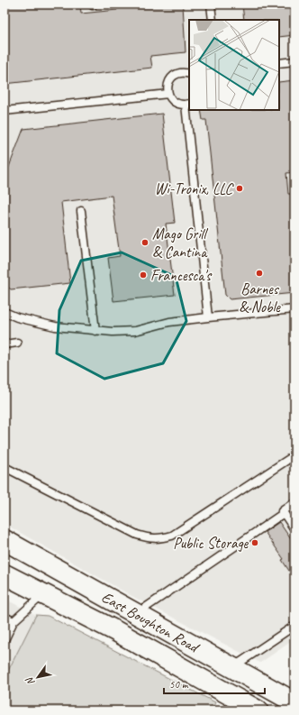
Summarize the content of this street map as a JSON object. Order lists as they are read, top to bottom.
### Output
{
  "streets": {
    "main road": ["East Boughton Road"]
  },
  "places": [
    "Wi-Tronix, LLC",
    "Mago Grill & Cantina",
    "Barnes & Noble",
    "Francesca's",
    "Public Storage"
  ],
  "scale_bar": "50 m",
  "north": "bottom left"
}
